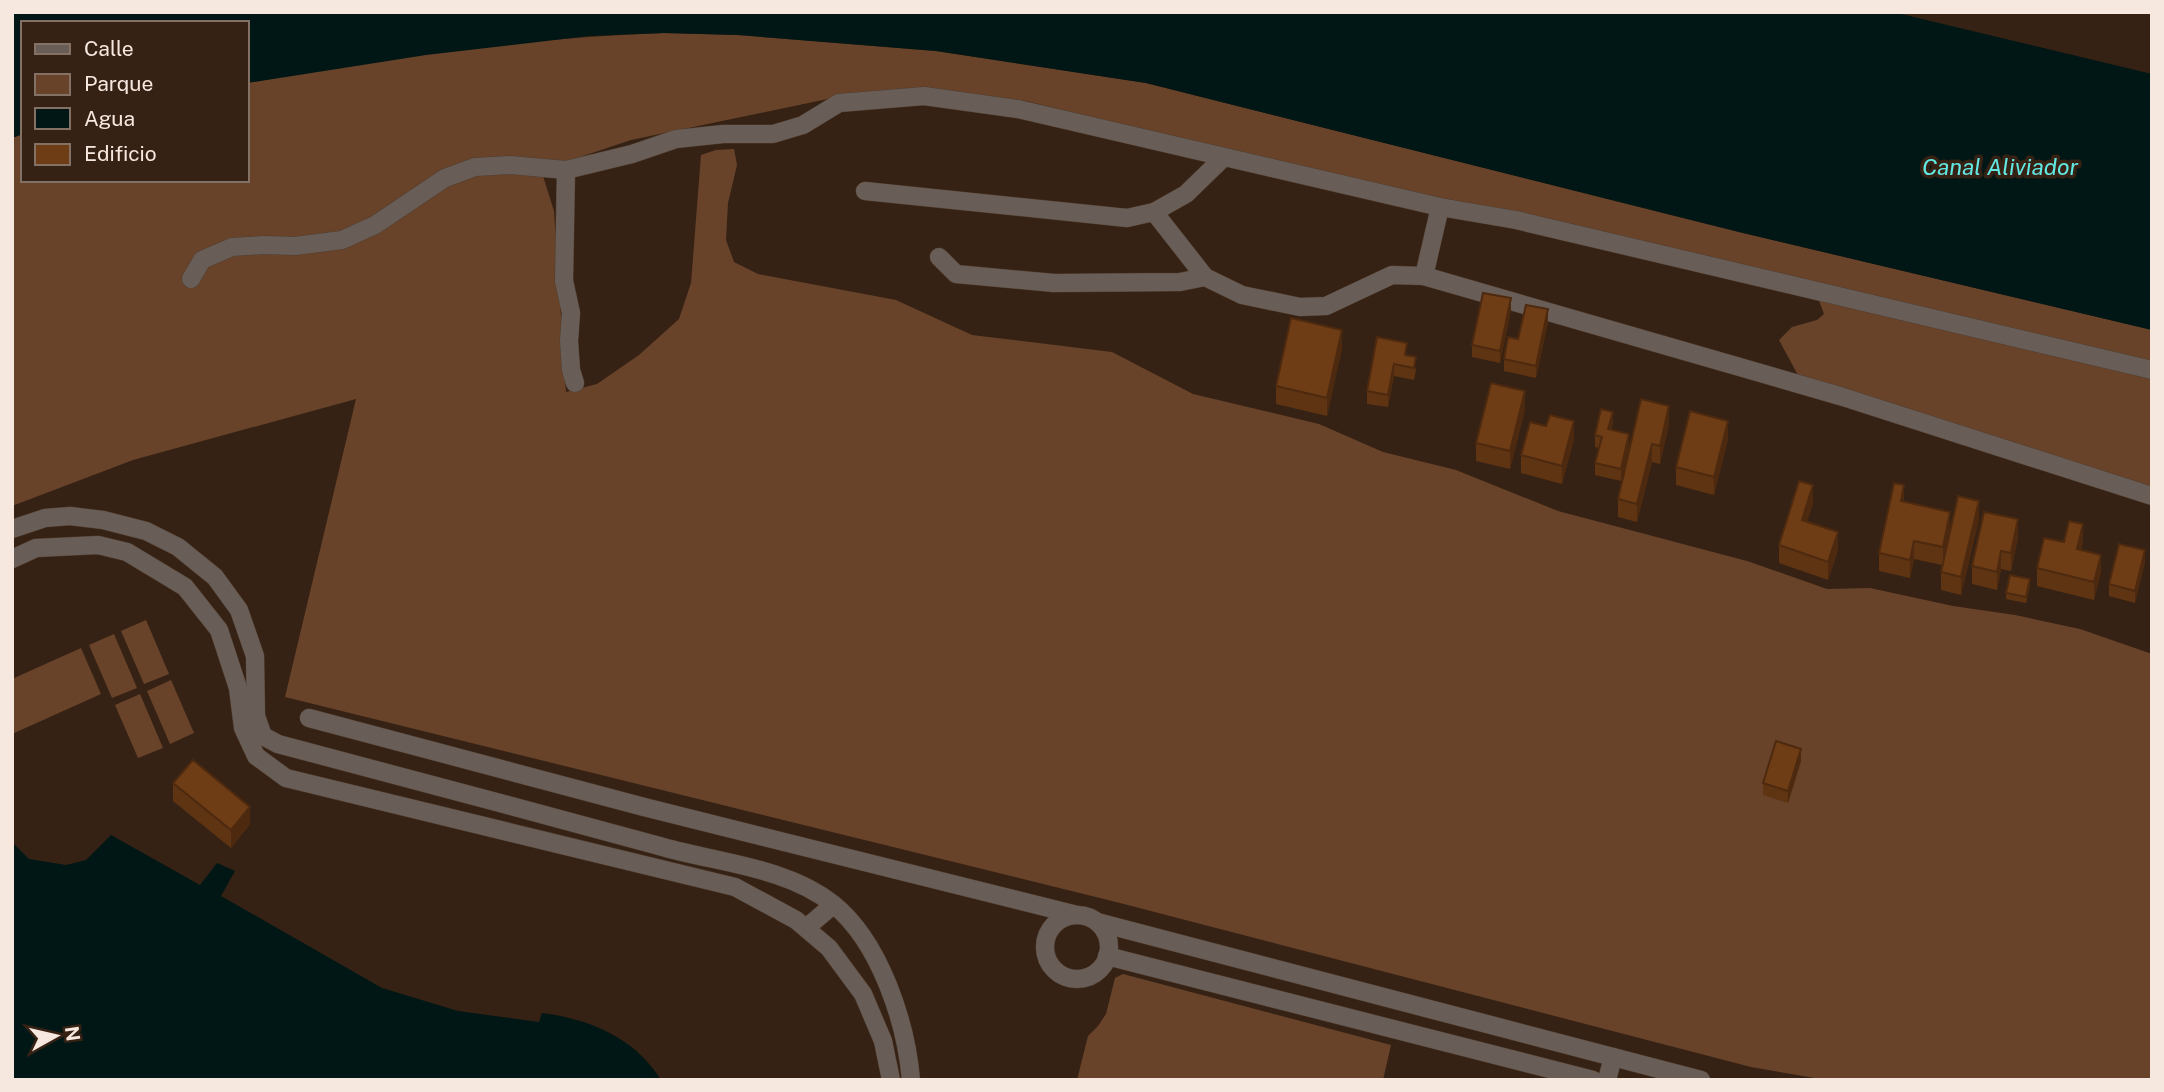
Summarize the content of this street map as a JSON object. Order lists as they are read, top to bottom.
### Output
{
  "water": ["Canal Aliviador"],
  "legend": [
    "Calle",
    "Parque",
    "Agua",
    "Edificio"
  ],
  "north": "right"
}
